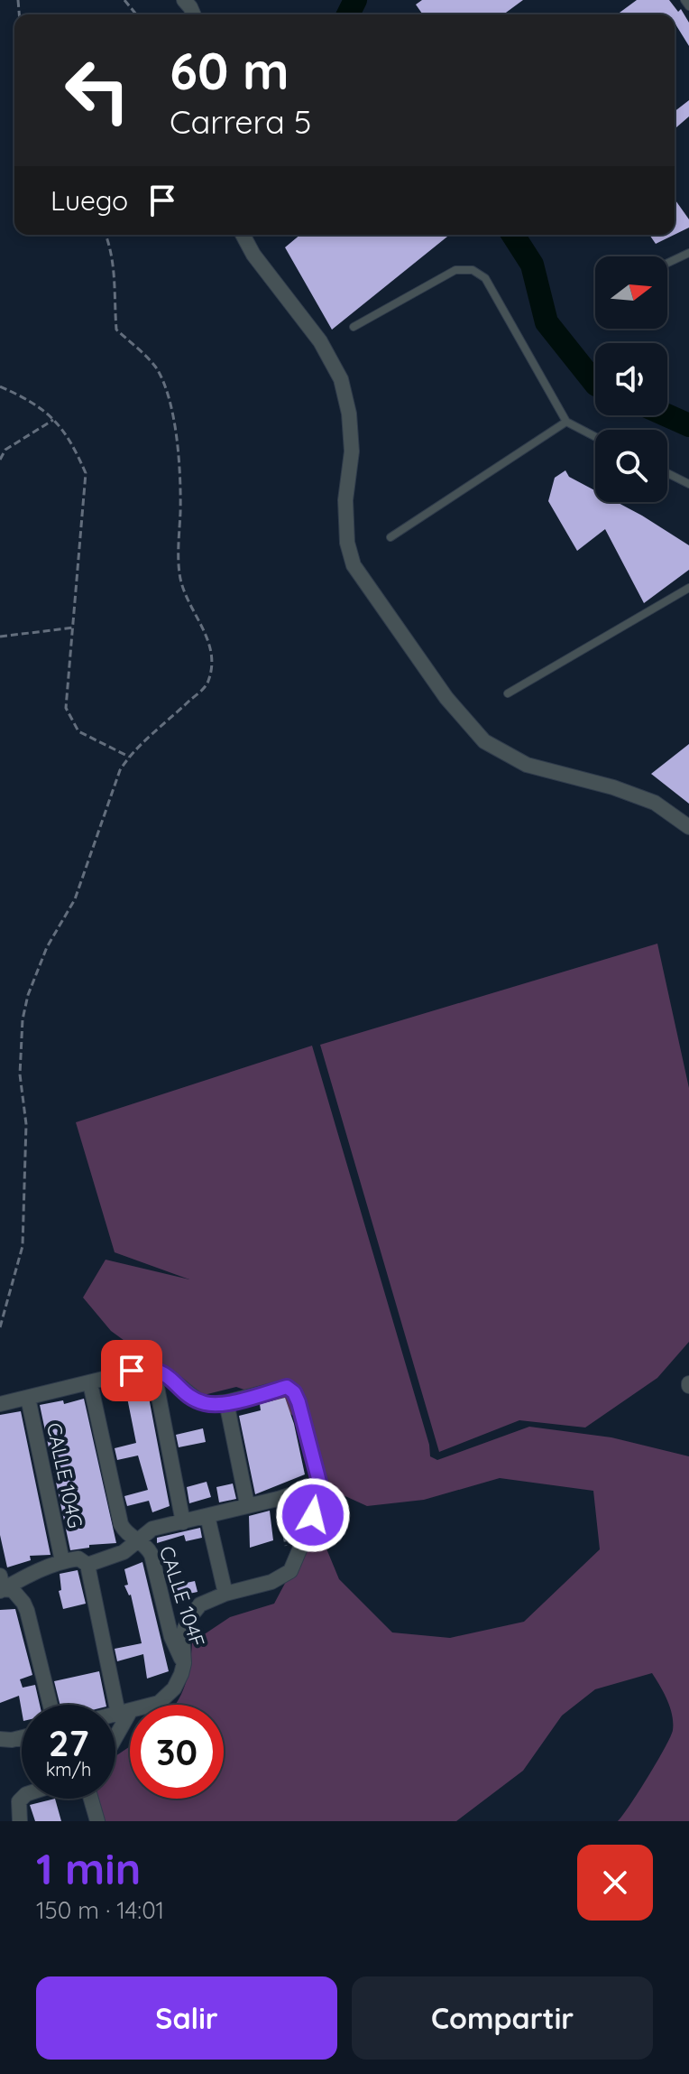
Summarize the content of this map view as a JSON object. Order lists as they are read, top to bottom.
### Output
{
  "streets": {
    "street": ["CALLE 104G", "CALLE 104F"]
  },
  "north": "right",
  "page": {
    "turn": ["60 m", "Carrera 5"],
    "then": "Luego",
    "speed": "27 km/h",
    "limit": "30",
    "heading": ["1 min", "150 m · 14:01"],
    "buttons": ["Salir", "Compartir"]
  }
}
